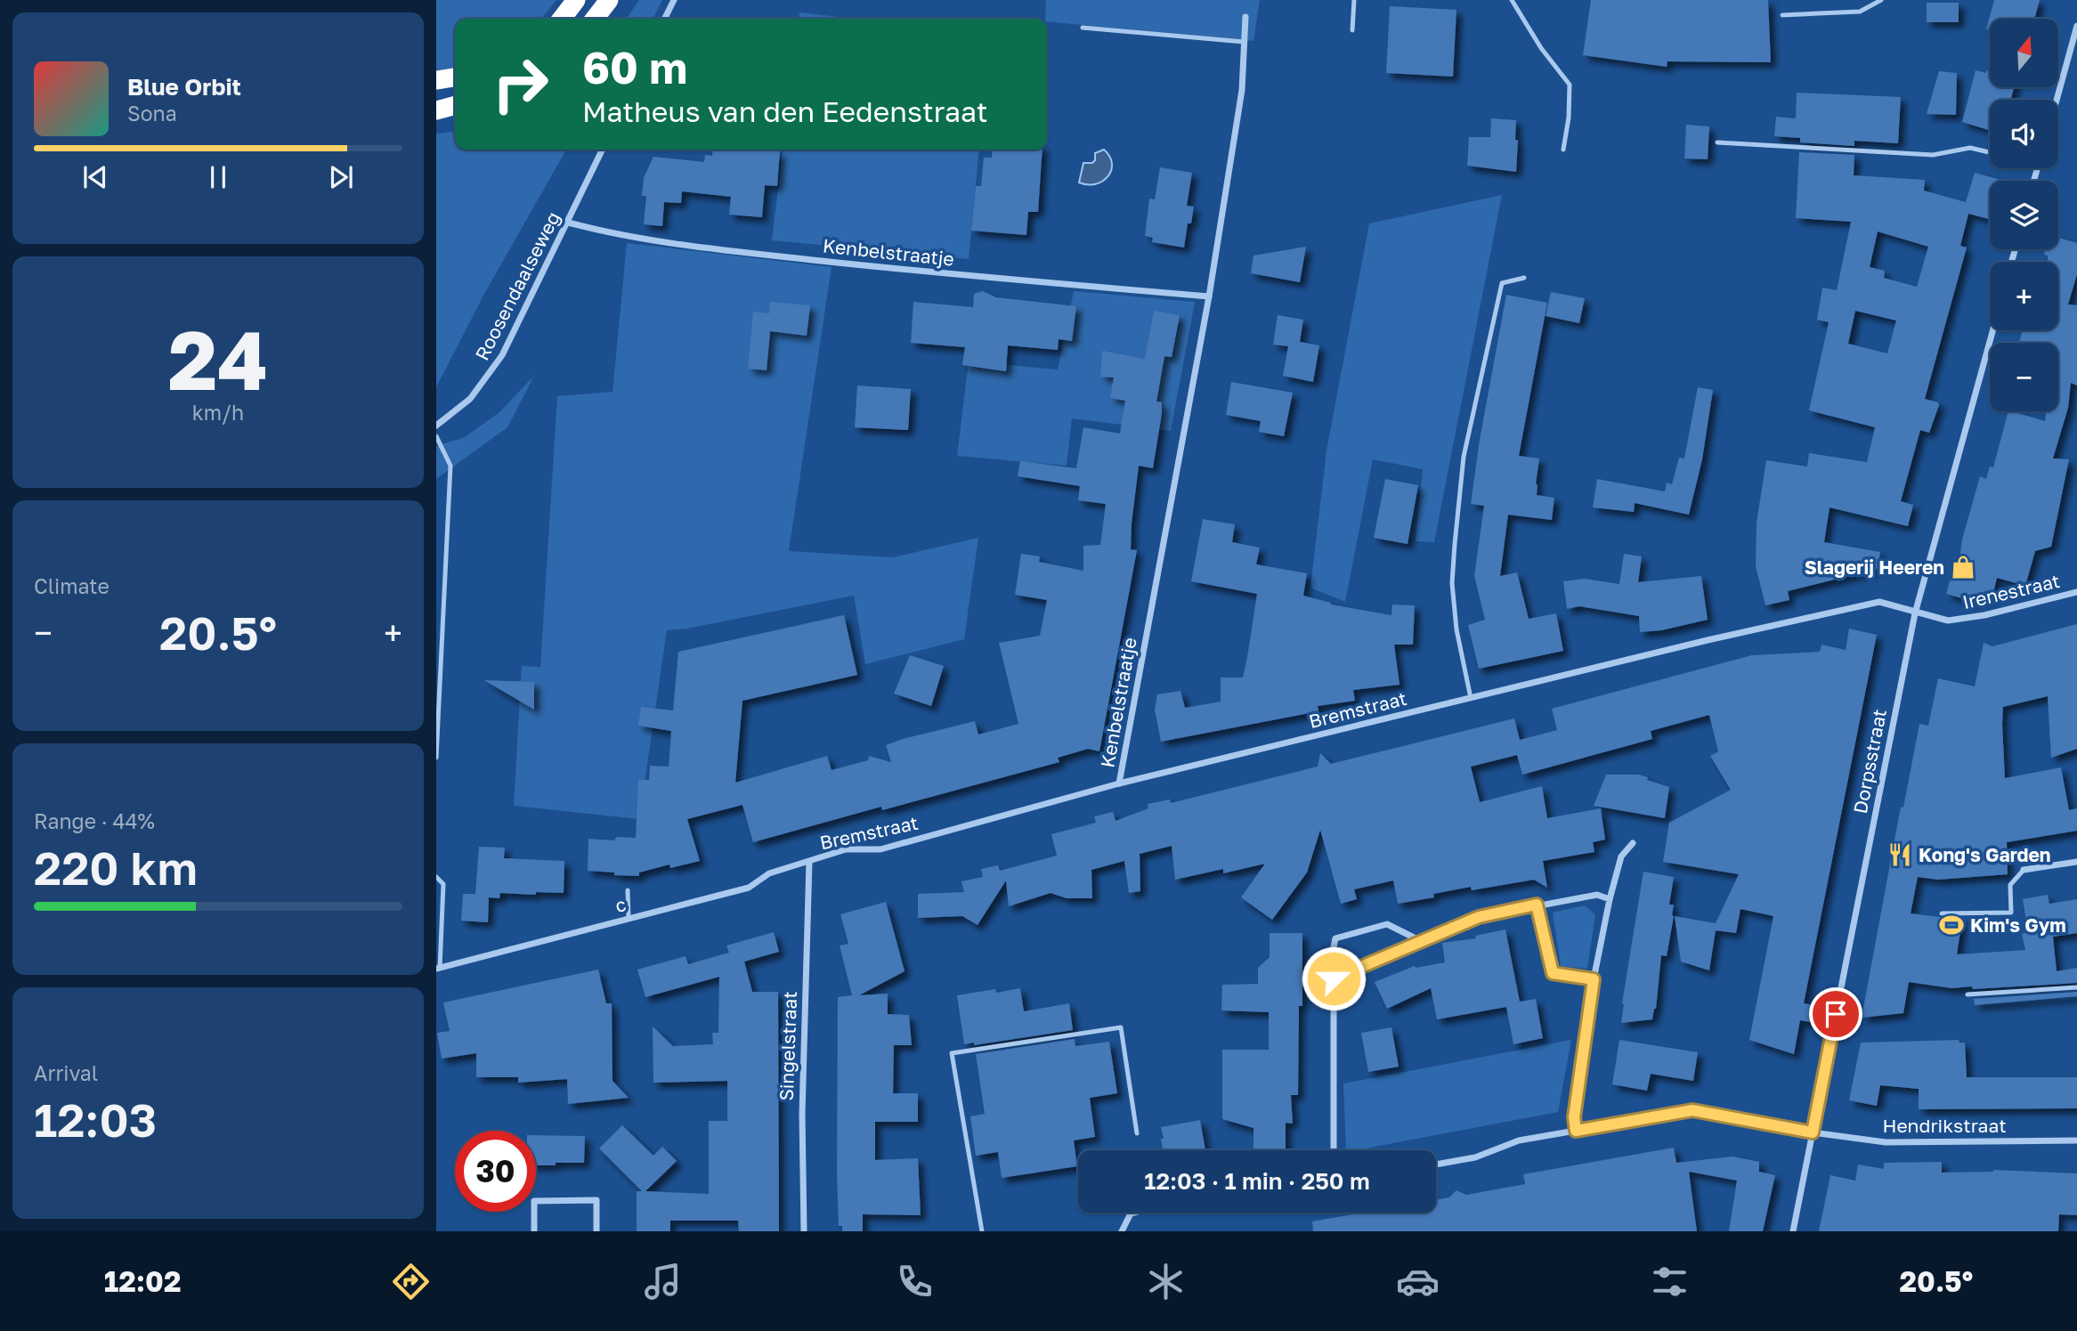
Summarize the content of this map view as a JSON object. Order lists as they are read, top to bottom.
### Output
{
  "streets": {
    "street": [
      "Kenbelstraatje",
      "Roosendaalseweg",
      "Irenestraat",
      "Bremstraat",
      "Dorpsstraat",
      "c",
      "Singelstraat",
      "Hendrikstraat"
    ]
  },
  "crossings": [
    ["Kenbelstraatje", "Roosendaalseweg"],
    ["Kenbelstraatje", "Bremstraat"],
    ["Irenestraat", "Bremstraat"],
    ["Irenestraat", "Dorpsstraat"],
    ["Bremstraat", "Dorpsstraat"],
    ["Bremstraat", "c"],
    ["Bremstraat", "Singelstraat"],
    ["Dorpsstraat", "Hendrikstraat"],
    ["c", "Singelstraat"]
  ],
  "places": {
    "shop": ["Slagerij Heeren"],
    "restaurant": ["Kong's Garden"],
    "sports": ["Kim's Gym"]
  },
  "north": "top",
  "page": {
    "map_buttons": ["+", "−"],
    "turn": ["60 m", "Matheus van den Eedenstraat"],
    "song": ["Blue Orbit", "Sona"],
    "tile": [
      ["24", "km/h"],
      "Climate",
      ["Range · 44%", "220 km"],
      ["Arrival", "12:03"]
    ],
    "heat": ["−", "20.5°", "+"],
    "limit": "30",
    "trip": "12:03 · 1 min · 250 m",
    "tabs": ["12:02", "20.5°"]
  }
}
